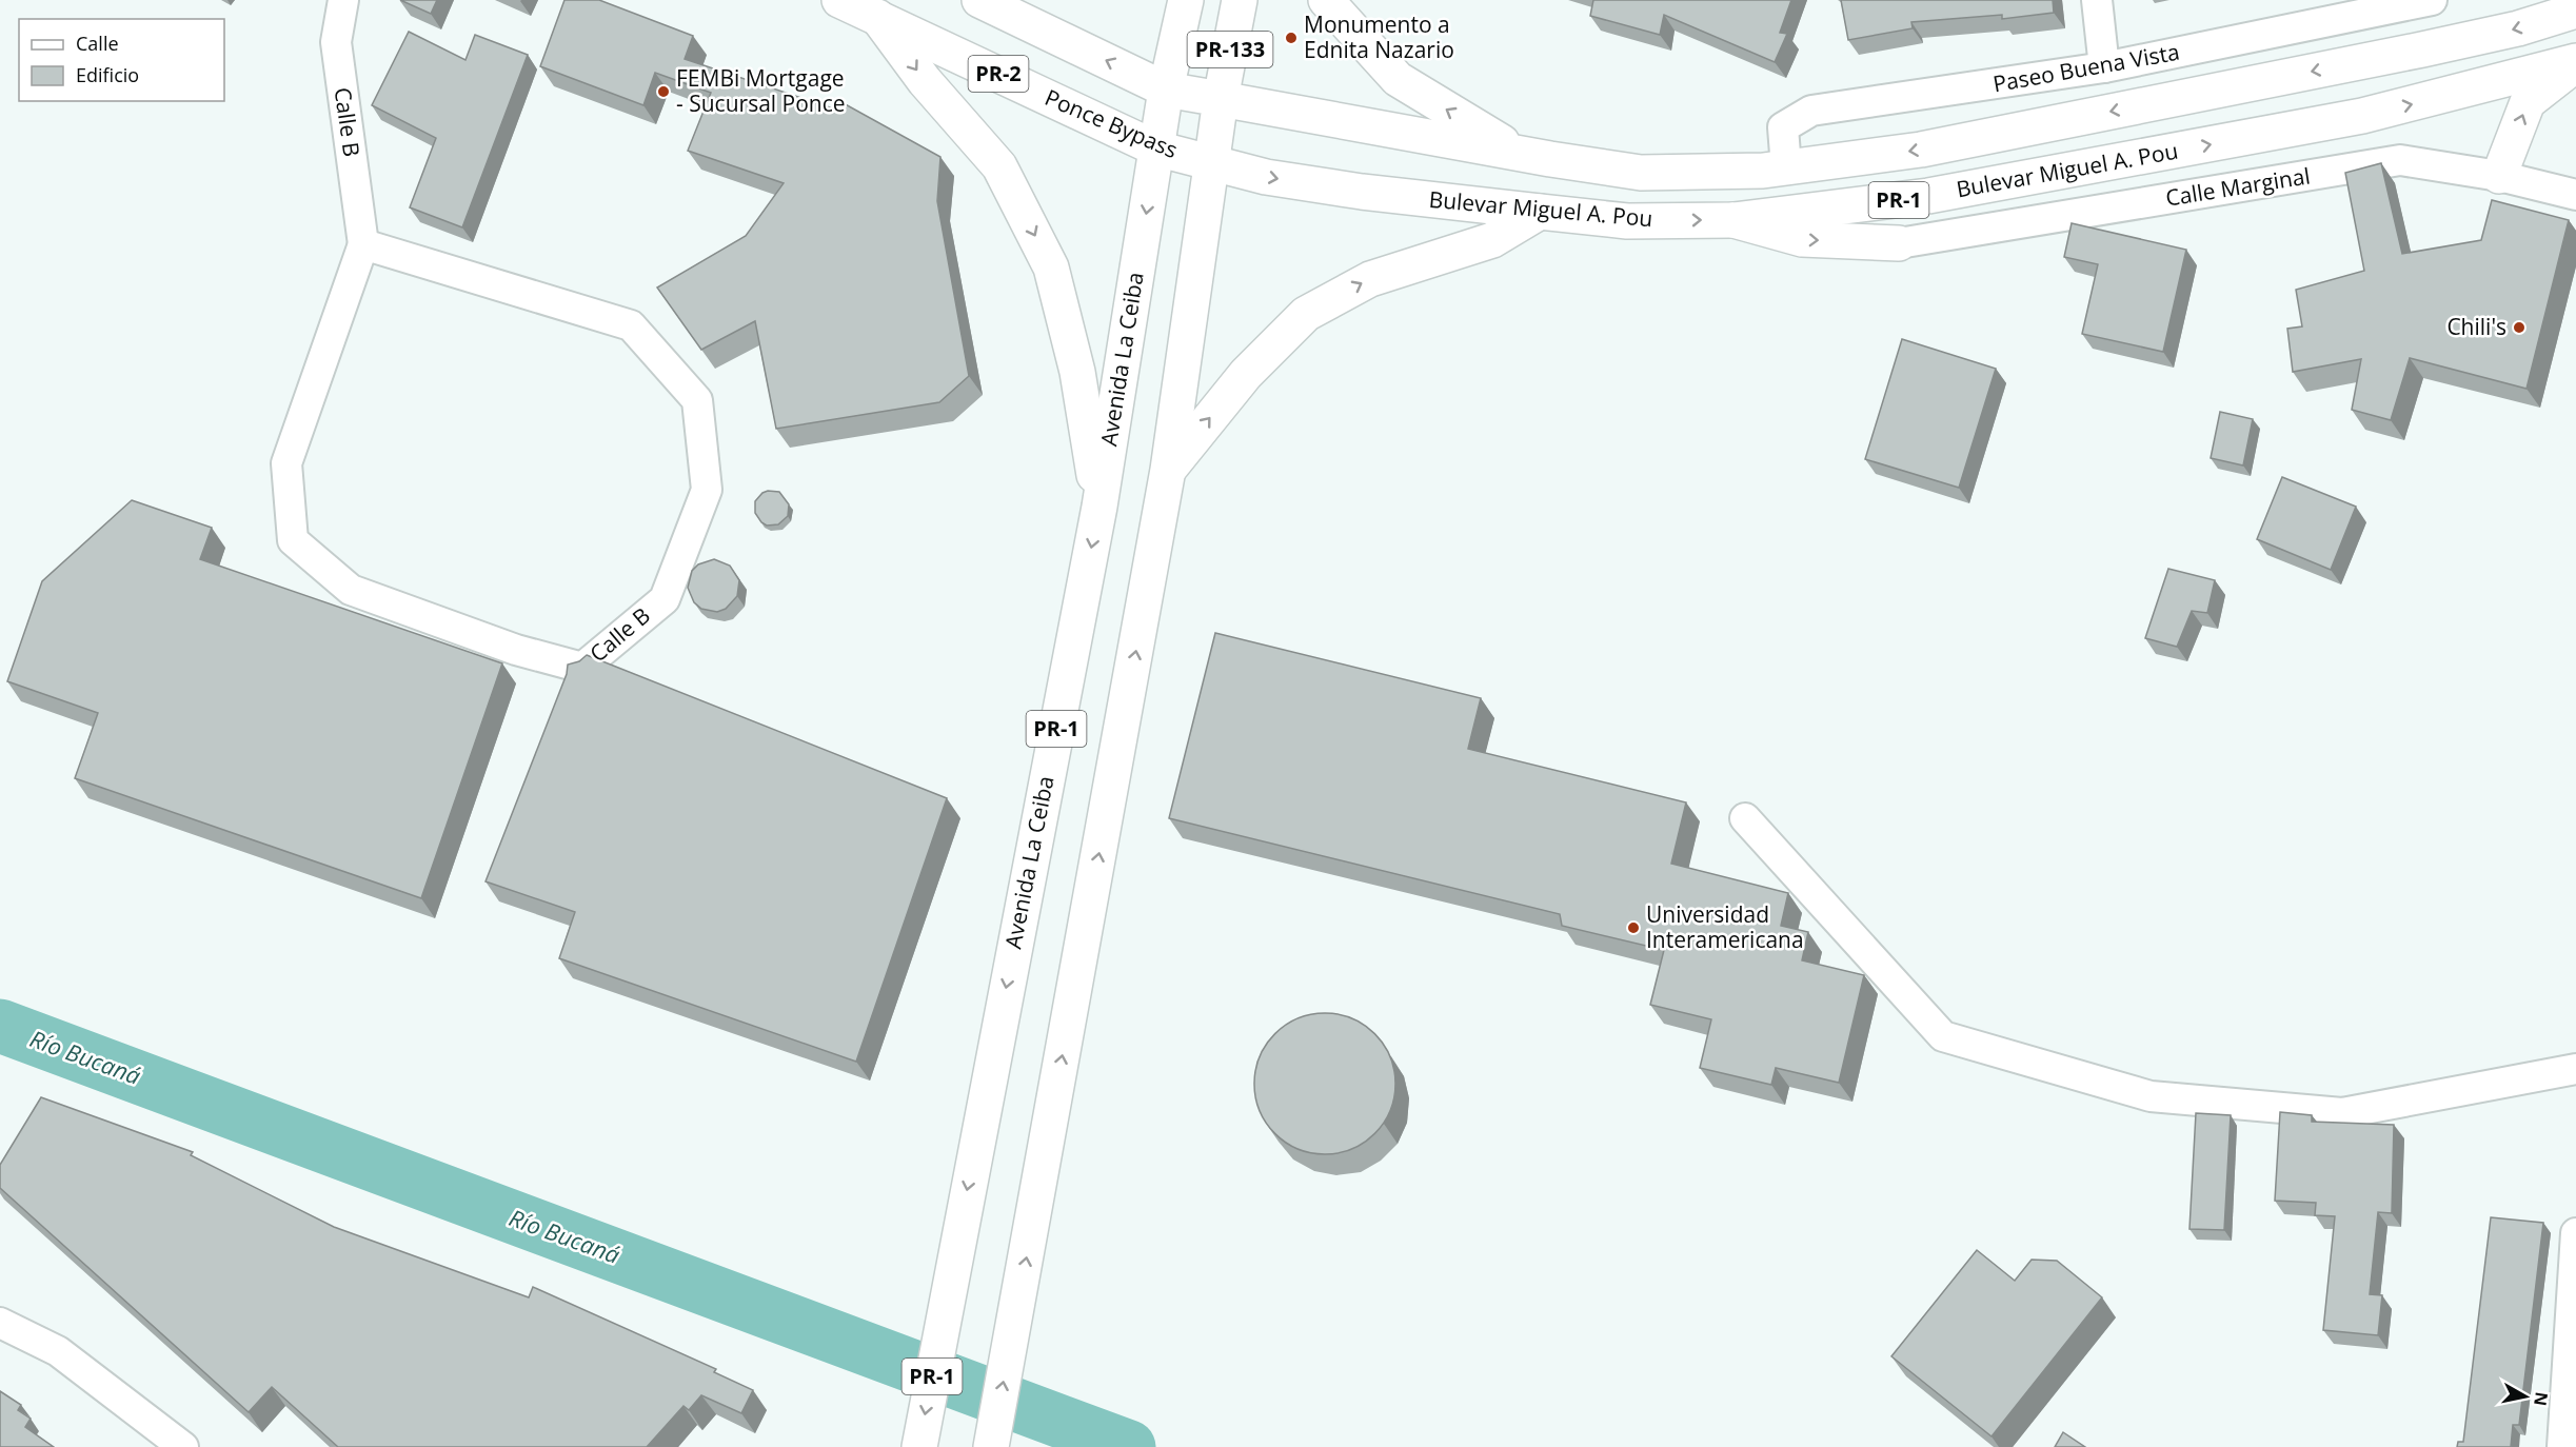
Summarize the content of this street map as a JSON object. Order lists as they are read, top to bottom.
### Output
{
  "streets": {
    "main road": [
      "PR-133",
      "PR-2",
      "Ponce Bypass",
      "Bulevar Miguel A. Pou",
      "PR-1",
      "Avenida La Ceiba"
    ],
    "street": ["Paseo Buena Vista", "Calle B", "Calle Marginal"]
  },
  "crossings": [
    ["PR-133", "PR-2"],
    ["PR-133", "Bulevar Miguel A. Pou"],
    ["PR-133", "PR-1"],
    ["PR-133", "Avenida La Ceiba"],
    ["Paseo Buena Vista", "Bulevar Miguel A. Pou"],
    ["PR-2", "PR-1"],
    ["PR-2", "Avenida La Ceiba"],
    ["Ponce Bypass", "Bulevar Miguel A. Pou"],
    ["Ponce Bypass", "PR-1"],
    ["Ponce Bypass", "Avenida La Ceiba"],
    ["Bulevar Miguel A. Pou", "PR-1"],
    ["PR-1", "Avenida La Ceiba"]
  ],
  "water": ["Río Bucaná"],
  "places": [
    "Monumento a Ednita Nazario",
    "FEMBi Mortgage - Sucursal Ponce",
    "Chili's",
    "Universidad Interamericana"
  ],
  "legend": ["Calle", "Edificio"],
  "north": "right"
}
